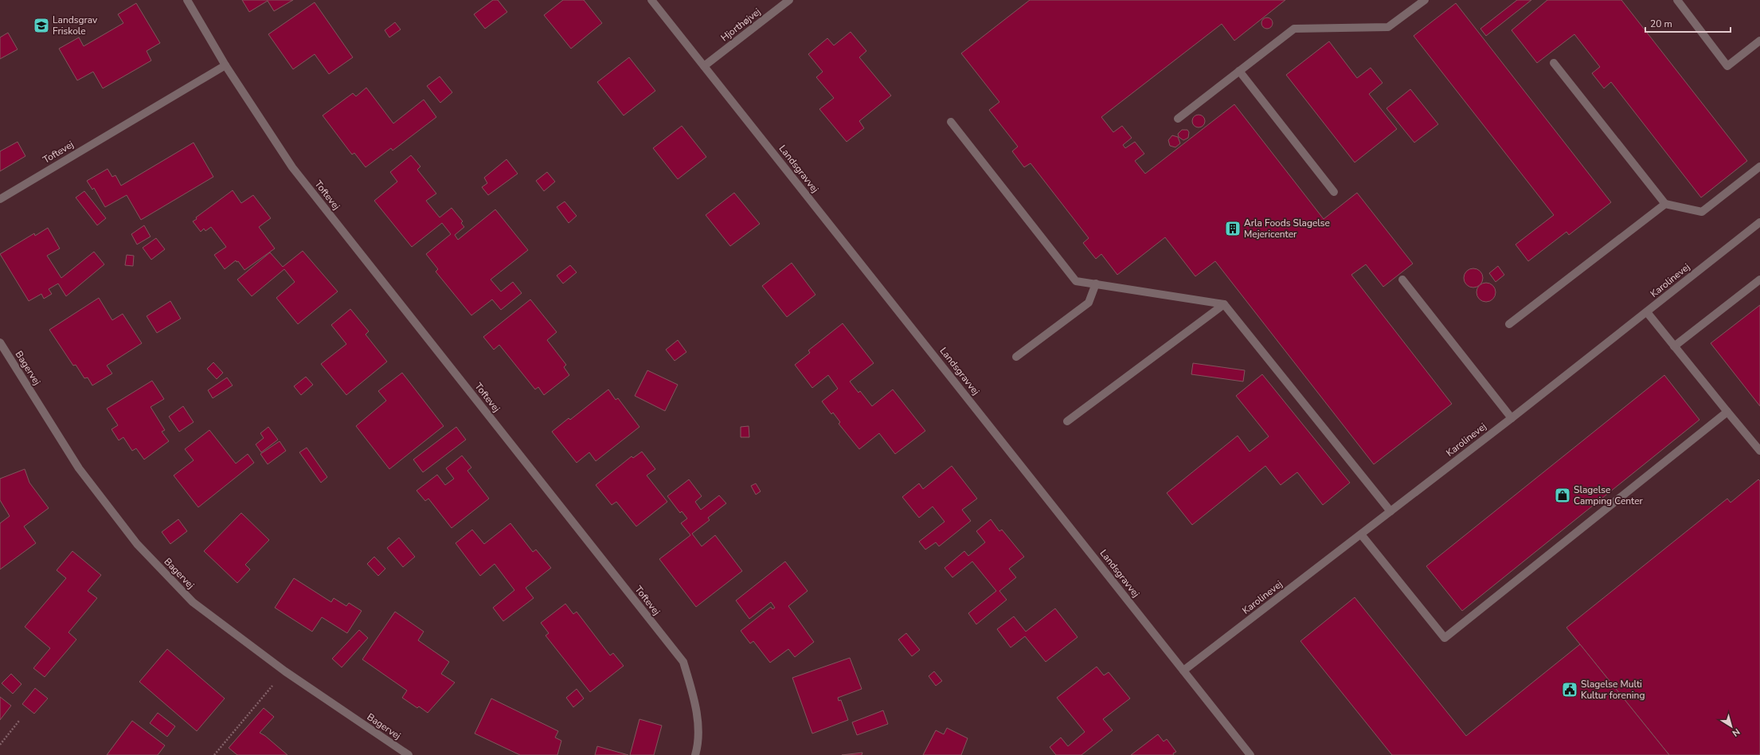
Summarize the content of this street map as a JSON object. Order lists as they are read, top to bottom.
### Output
{
  "streets": {
    "street": [
      "Hjorthøjvej",
      "Toftevej",
      "Landsgravvej",
      "Karolinevej",
      "Bagervej"
    ]
  },
  "crossings": [
    ["Hjorthøjvej", "Landsgravvej"],
    ["Landsgravvej", "Karolinevej"]
  ],
  "places": {
    "school or university": ["Landsgrav Friskole"],
    "building": ["Arla Foods Slagelse Mejericenter"],
    "shop": ["Slagelse Camping Center"],
    "public building": ["Slagelse Multi Kultur forening"]
  },
  "scale_bar": "20 m",
  "north": "bottom right"
}
